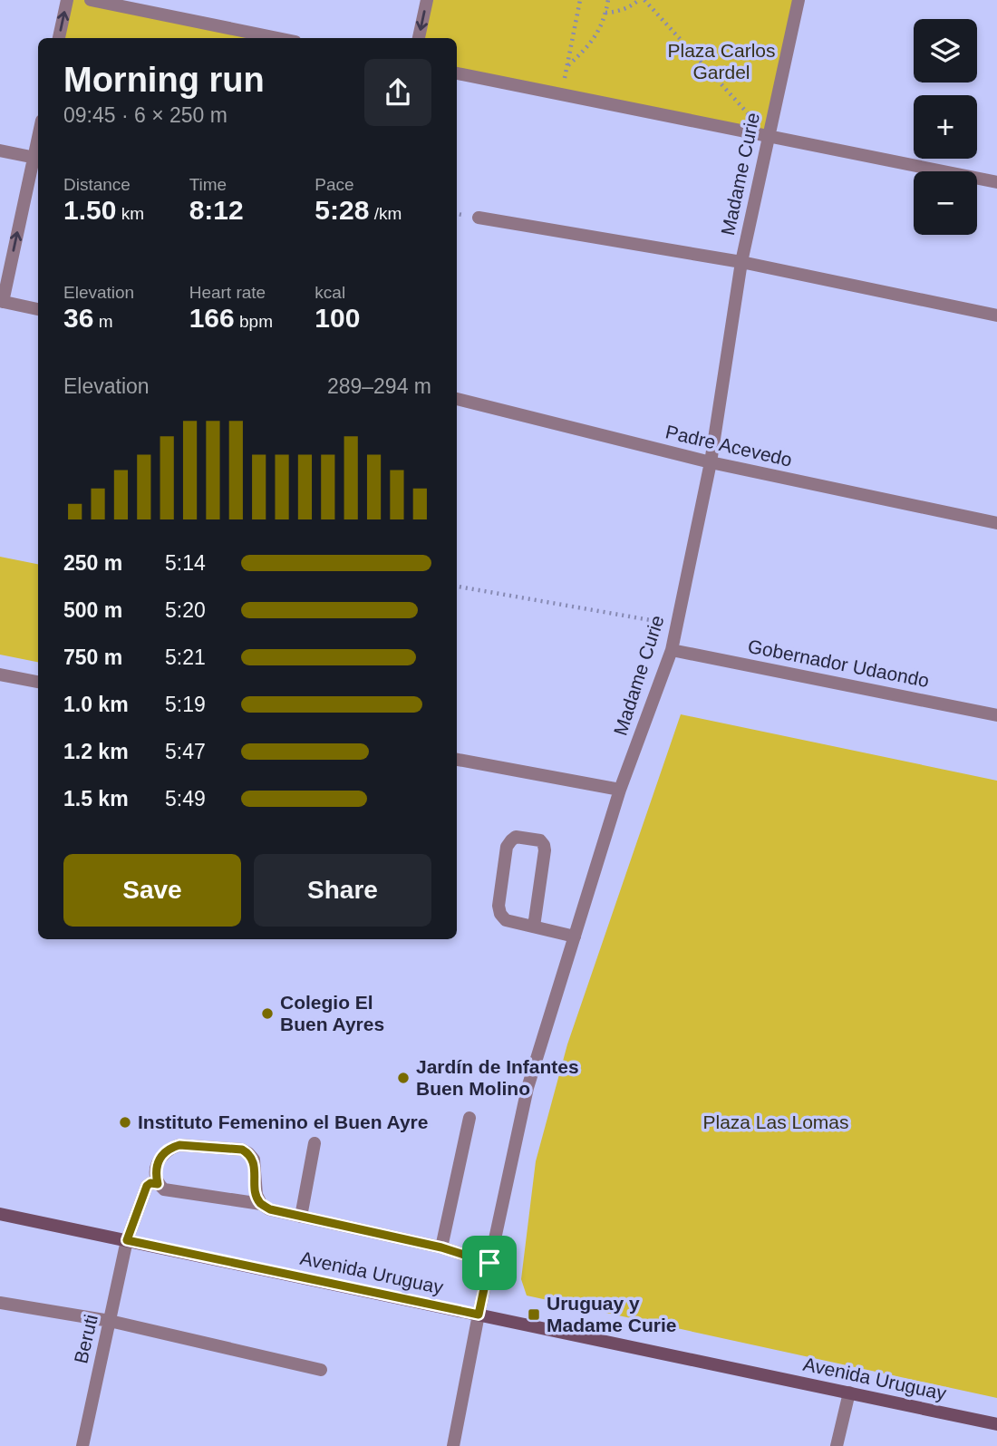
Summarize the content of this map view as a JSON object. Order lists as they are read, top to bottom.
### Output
{
  "streets": {
    "main road": ["Avenida Uruguay"],
    "street": [
      "Madame Curie",
      "Padre Acevedo",
      "Gobernador Udaondo",
      "Beruti"
    ]
  },
  "crossings": [
    ["Madame Curie", "Padre Acevedo"],
    ["Madame Curie", "Gobernador Udaondo"],
    ["Madame Curie", "Avenida Uruguay"],
    ["Avenida Uruguay", "Beruti"]
  ],
  "parks": ["Plaza Carlos Gardel", "Plaza Las Lomas"],
  "places": {
    "other": ["Colegio El Buen Ayres", "Jardín de Infantes Buen Molino", "Instituto Femenino el Buen Ayre"],
    "transit": ["Uruguay y Madame Curie"]
  },
  "page": {
    "map_buttons": ["+", "−"],
    "heading": ["Morning run", "09:45 · 6 × 250 m"],
    "stats": [
      ["Distance", "1.50 km"],
      ["Time", "8:12"],
      ["Pace", "5:28 /km"],
      ["Elevation", "36 m"],
      ["Heart rate", "166 bpm"],
      ["kcal", "100"]
    ],
    "chart": ["Elevation", "289–294 m"],
    "list": [
      {
        "name": "250 m",
        "note": "5:14"
      },
      {
        "name": "500 m",
        "note": "5:20"
      },
      {
        "name": "750 m",
        "note": "5:21"
      },
      {
        "name": "1.0 km",
        "note": "5:19"
      },
      {
        "name": "1.2 km",
        "note": "5:47"
      },
      {
        "name": "1.5 km",
        "note": "5:49"
      }
    ],
    "buttons": ["Save", "Share"]
  }
}
